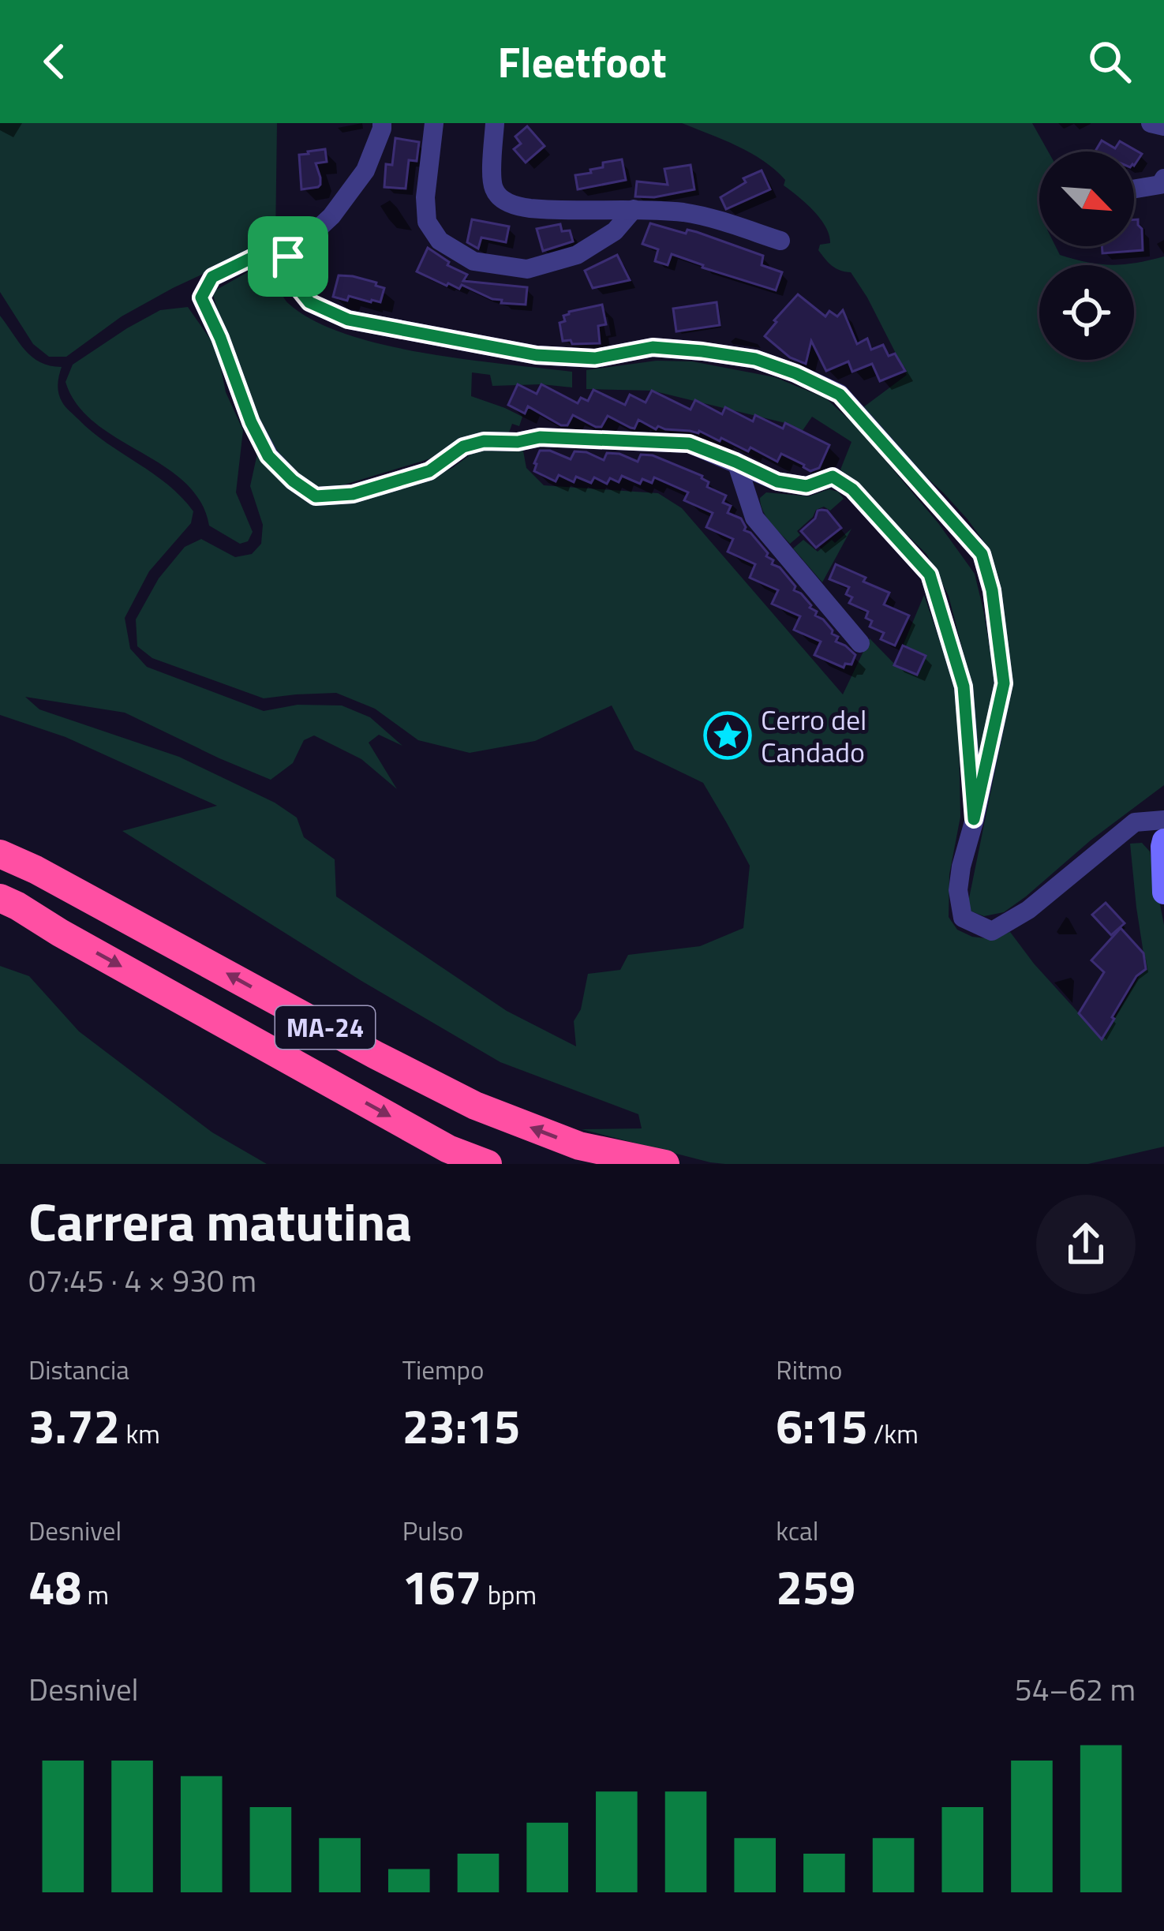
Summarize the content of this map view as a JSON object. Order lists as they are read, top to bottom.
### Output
{
  "streets": {
    "highway": ["MA-24"]
  },
  "places": {
    "place": ["Cerro del Candado"]
  },
  "north": "bottom right",
  "page": {
    "header": "Fleetfoot",
    "heading": ["Carrera matutina", "07:45 · 4 × 930 m"],
    "stats": [
      ["Distancia", "3.72 km"],
      ["Tiempo", "23:15"],
      ["Ritmo", "6:15 /km"],
      ["Desnivel", "48 m"],
      ["Pulso", "167 bpm"],
      ["kcal", "259"]
    ],
    "chart": ["Desnivel", "54–62 m"]
  }
}
